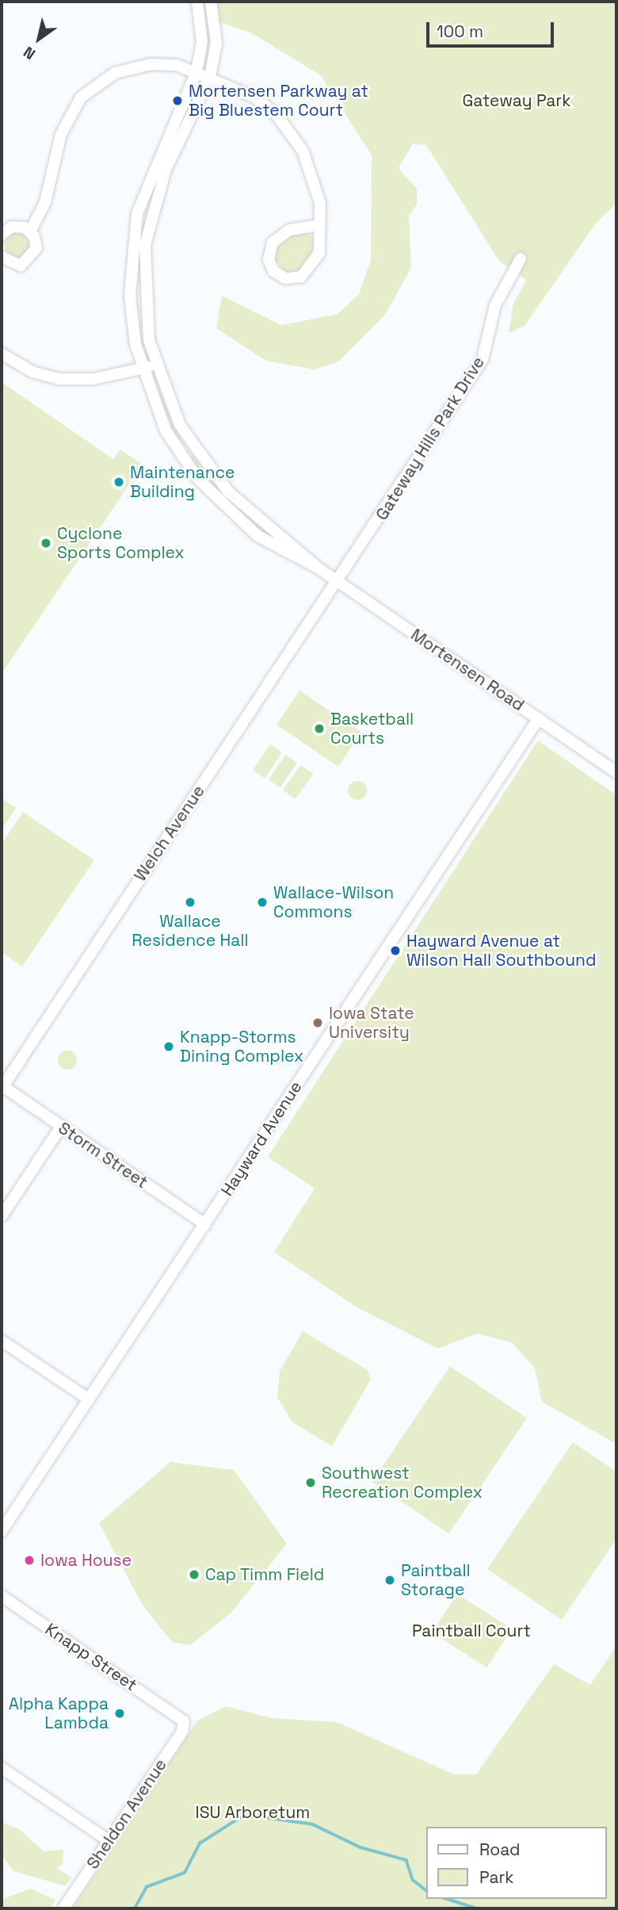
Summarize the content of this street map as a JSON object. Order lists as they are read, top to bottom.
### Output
{
  "streets": {
    "street": [
      "Gateway Hills Park Drive",
      "Mortensen Road",
      "Welch Avenue",
      "Hayward Avenue",
      "Storm Street",
      "Knapp Street",
      "Sheldon Avenue"
    ]
  },
  "crossings": [
    ["Gateway Hills Park Drive", "Mortensen Road"],
    ["Gateway Hills Park Drive", "Welch Avenue"],
    ["Mortensen Road", "Welch Avenue"],
    ["Mortensen Road", "Hayward Avenue"],
    ["Welch Avenue", "Storm Street"],
    ["Hayward Avenue", "Storm Street"],
    ["Knapp Street", "Sheldon Avenue"]
  ],
  "parks": ["Gateway Park", "Paintball Court", "ISU Arboretum"],
  "places": [
    "Mortensen Parkway at Big Bluestem Court",
    "Maintenance Building",
    "Cyclone Sports Complex",
    "Basketball Courts",
    "Wallace Residence Hall",
    "Wallace-Wilson Commons",
    "Hayward Avenue at Wilson Hall Southbound",
    "Iowa State University",
    "Knapp-Storms Dining Complex",
    "Southwest Recreation Complex",
    "Iowa House",
    "Cap Timm Field",
    "Paintball Storage",
    "Alpha Kappa Lambda"
  ],
  "legend": ["Road", "Park"],
  "scale_bar": "100 m",
  "north": "bottom left"
}
